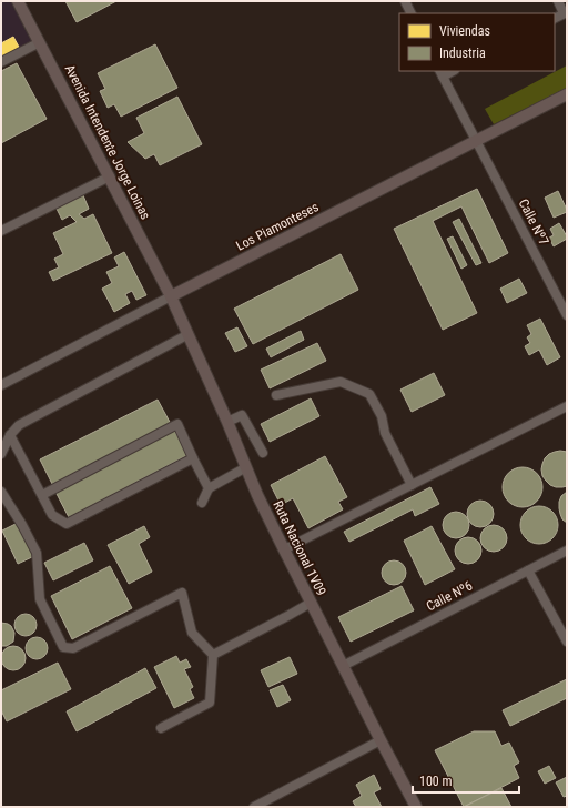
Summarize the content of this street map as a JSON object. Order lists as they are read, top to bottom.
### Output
{
  "streets": {
    "main road": ["Avenida Intendente Jorge Loinas", "Los Piamonteses", "Ruta Nacional 1V09"],
    "street": ["Calle Nº7", "Calle Nº6"]
  },
  "crossings": [
    ["Avenida Intendente Jorge Loinas", "Los Piamonteses"],
    ["Avenida Intendente Jorge Loinas", "Ruta Nacional 1V09"],
    ["Calle Nº7", "Los Piamonteses"],
    ["Los Piamonteses", "Ruta Nacional 1V09"],
    ["Ruta Nacional 1V09", "Calle Nº6"]
  ],
  "legend": ["Viviendas", "Industria"],
  "scale_bar": "100 m"
}
